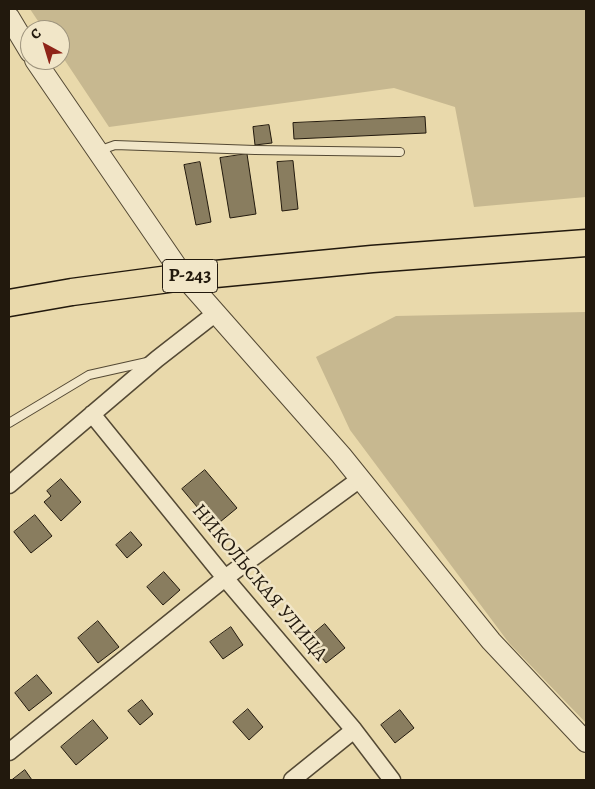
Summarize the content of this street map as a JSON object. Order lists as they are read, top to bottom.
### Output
{
  "streets": {
    "highway": ["Р-243"],
    "street": ["НИКОЛЬСКАЯ УЛИЦА"]
  },
  "north": "top left"
}
